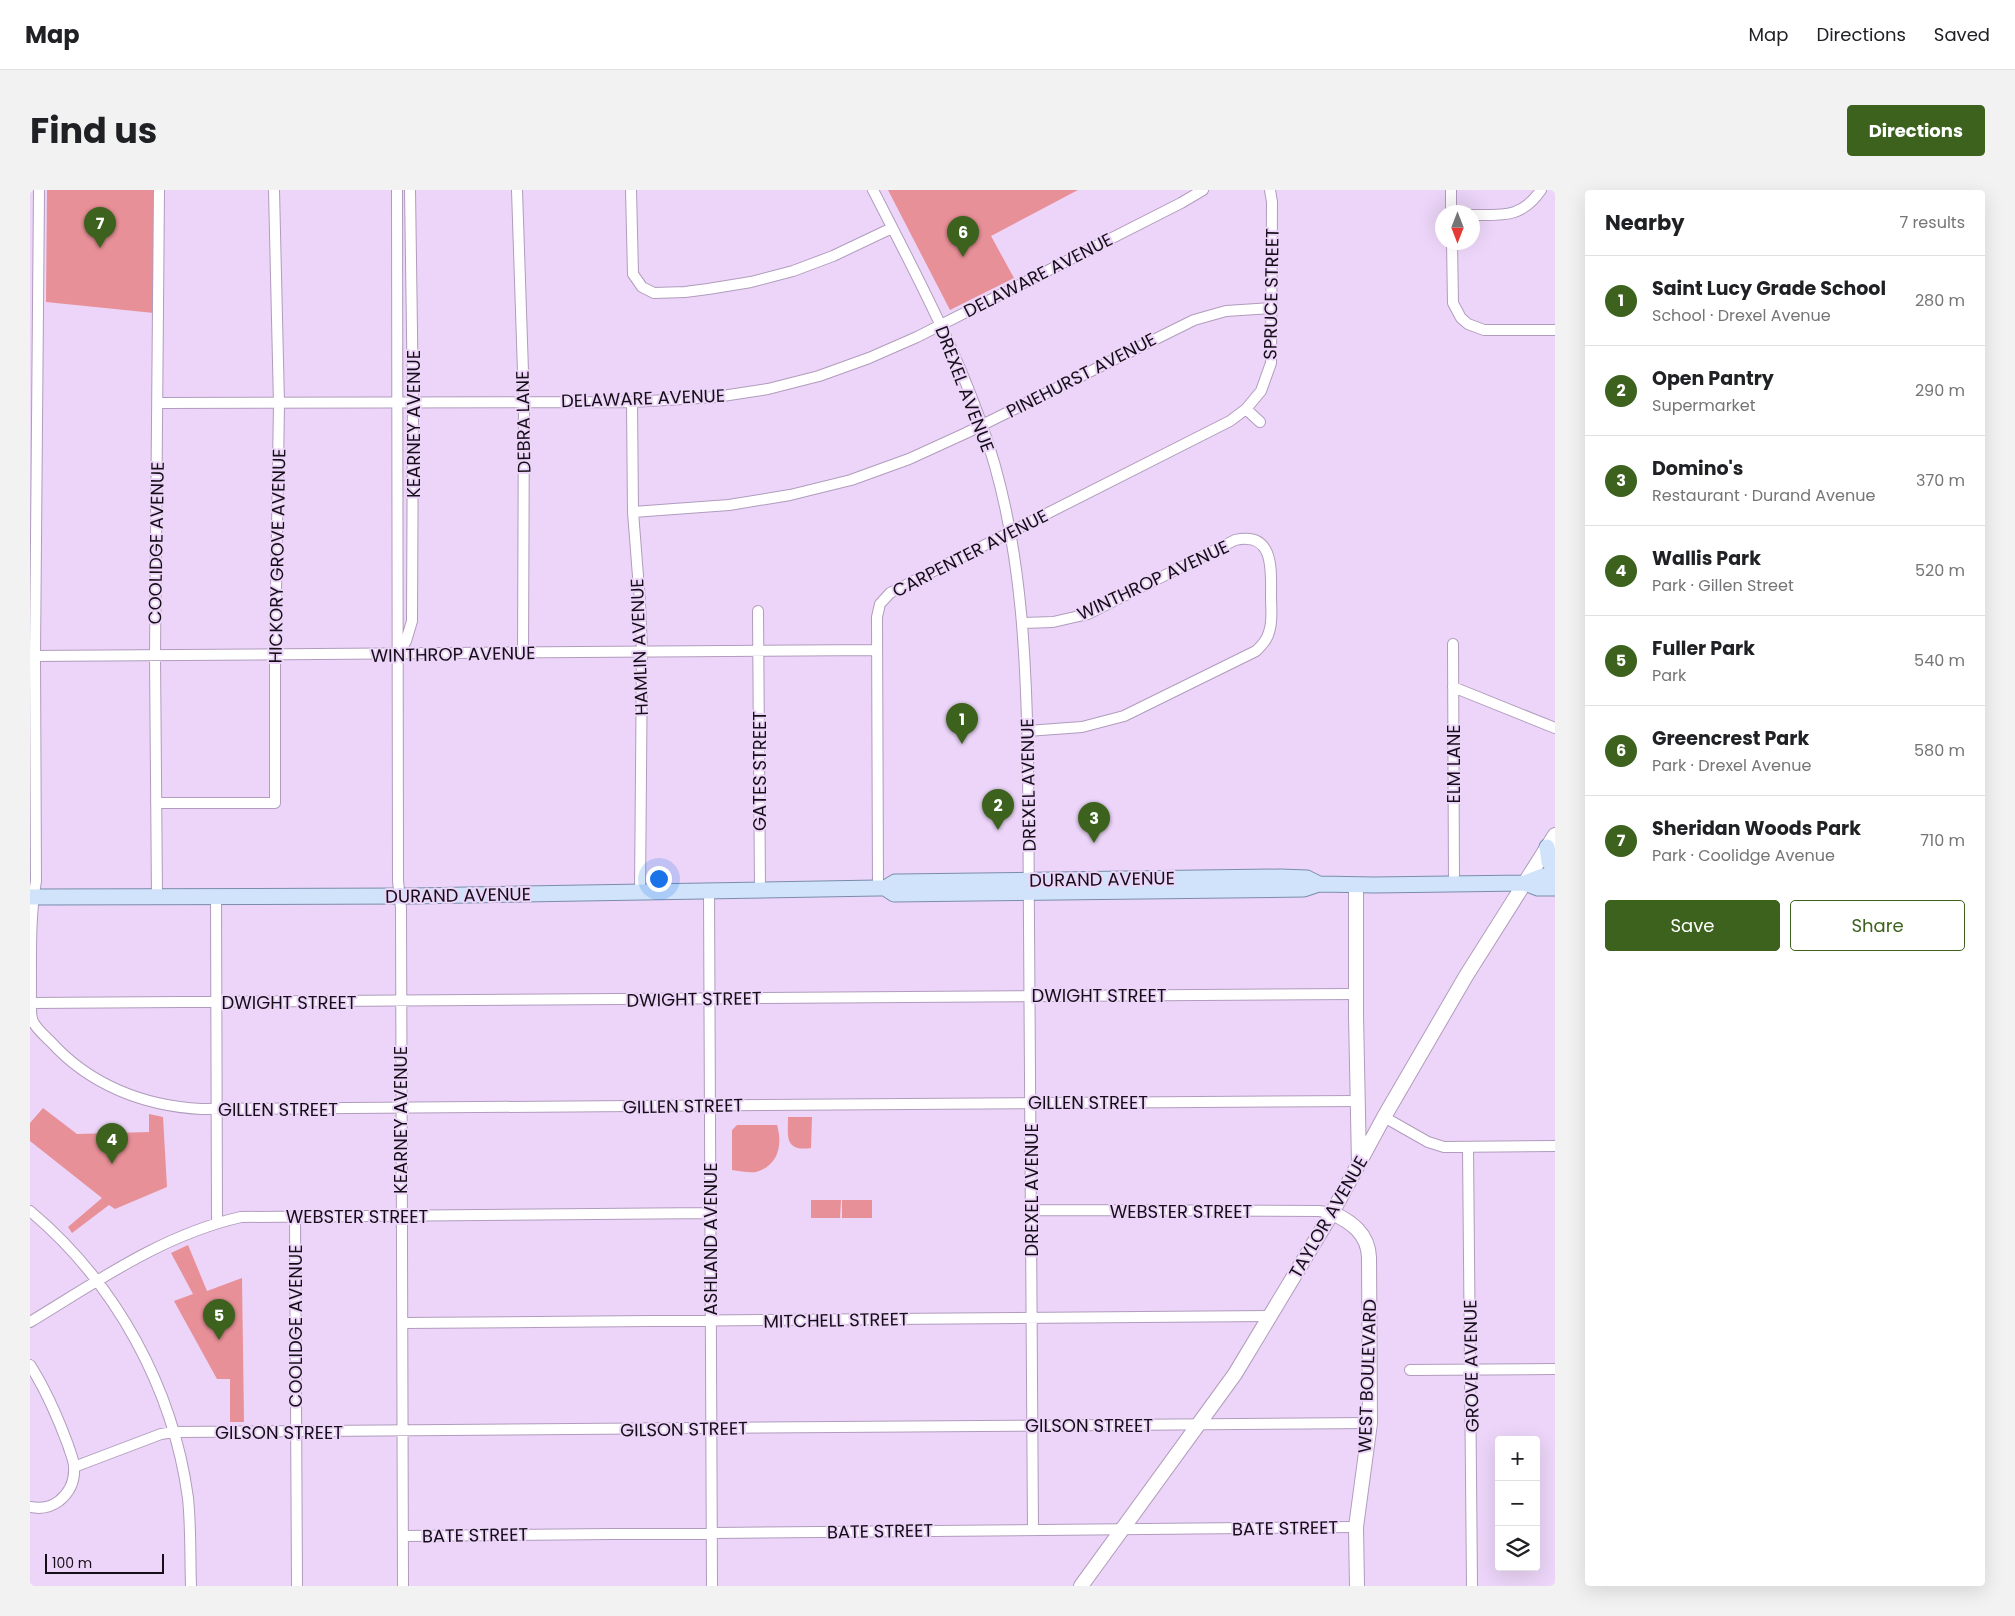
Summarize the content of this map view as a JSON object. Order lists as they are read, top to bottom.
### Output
{
  "streets": {
    "main road": ["DURAND AVENUE"],
    "street": [
      "DELAWARE AVENUE",
      "SPRUCE STREET",
      "PINEHURST AVENUE",
      "DREXEL AVENUE",
      "DEBRA LANE",
      "KEARNEY AVENUE",
      "COOLIDGE AVENUE",
      "CARPENTER AVENUE",
      "HICKORY GROVE AVENUE",
      "WINTHROP AVENUE",
      "HAMLIN AVENUE",
      "ELM LANE",
      "GATES STREET",
      "DWIGHT STREET",
      "GILLEN STREET",
      "WEBSTER STREET",
      "TAYLOR AVENUE",
      "ASHLAND AVENUE",
      "MITCHELL STREET",
      "GROVE AVENUE",
      "WEST BOULEVARD",
      "GILSON STREET",
      "BATE STREET"
    ]
  },
  "crossings": [
    ["DELAWARE AVENUE", "DREXEL AVENUE"],
    ["DELAWARE AVENUE", "DEBRA LANE"],
    ["DELAWARE AVENUE", "KEARNEY AVENUE"],
    ["DELAWARE AVENUE", "COOLIDGE AVENUE"],
    ["DELAWARE AVENUE", "HICKORY GROVE AVENUE"],
    ["DELAWARE AVENUE", "HAMLIN AVENUE"],
    ["SPRUCE STREET", "PINEHURST AVENUE"],
    ["SPRUCE STREET", "CARPENTER AVENUE"],
    ["PINEHURST AVENUE", "DREXEL AVENUE"],
    ["PINEHURST AVENUE", "HAMLIN AVENUE"],
    ["DREXEL AVENUE", "CARPENTER AVENUE"],
    ["DREXEL AVENUE", "WINTHROP AVENUE"],
    ["DREXEL AVENUE", "DURAND AVENUE"],
    ["DREXEL AVENUE", "DWIGHT STREET"],
    ["DREXEL AVENUE", "GILLEN STREET"],
    ["DREXEL AVENUE", "WEBSTER STREET"],
    ["DREXEL AVENUE", "MITCHELL STREET"],
    ["DREXEL AVENUE", "GILSON STREET"],
    ["DREXEL AVENUE", "BATE STREET"],
    ["DEBRA LANE", "WINTHROP AVENUE"],
    ["KEARNEY AVENUE", "WINTHROP AVENUE"],
    ["KEARNEY AVENUE", "DURAND AVENUE"],
    ["KEARNEY AVENUE", "DWIGHT STREET"],
    ["KEARNEY AVENUE", "GILLEN STREET"],
    ["KEARNEY AVENUE", "WEBSTER STREET"],
    ["KEARNEY AVENUE", "MITCHELL STREET"],
    ["KEARNEY AVENUE", "GILSON STREET"],
    ["KEARNEY AVENUE", "BATE STREET"],
    ["COOLIDGE AVENUE", "HICKORY GROVE AVENUE"],
    ["COOLIDGE AVENUE", "WINTHROP AVENUE"],
    ["COOLIDGE AVENUE", "DURAND AVENUE"],
    ["COOLIDGE AVENUE", "WEBSTER STREET"],
    ["COOLIDGE AVENUE", "GILSON STREET"],
    ["CARPENTER AVENUE", "WINTHROP AVENUE"],
    ["CARPENTER AVENUE", "DURAND AVENUE"],
    ["HICKORY GROVE AVENUE", "WINTHROP AVENUE"],
    ["WINTHROP AVENUE", "HAMLIN AVENUE"],
    ["WINTHROP AVENUE", "GATES STREET"],
    ["HAMLIN AVENUE", "DURAND AVENUE"],
    ["ELM LANE", "DURAND AVENUE"],
    ["GATES STREET", "DURAND AVENUE"],
    ["DURAND AVENUE", "TAYLOR AVENUE"],
    ["DURAND AVENUE", "ASHLAND AVENUE"],
    ["DWIGHT STREET", "ASHLAND AVENUE"],
    ["GILLEN STREET", "ASHLAND AVENUE"],
    ["WEBSTER STREET", "TAYLOR AVENUE"],
    ["WEBSTER STREET", "ASHLAND AVENUE"],
    ["WEBSTER STREET", "WEST BOULEVARD"],
    ["TAYLOR AVENUE", "MITCHELL STREET"],
    ["TAYLOR AVENUE", "WEST BOULEVARD"],
    ["TAYLOR AVENUE", "GILSON STREET"],
    ["TAYLOR AVENUE", "BATE STREET"],
    ["ASHLAND AVENUE", "MITCHELL STREET"],
    ["ASHLAND AVENUE", "GILSON STREET"],
    ["ASHLAND AVENUE", "BATE STREET"],
    ["WEST BOULEVARD", "GILSON STREET"],
    ["WEST BOULEVARD", "BATE STREET"]
  ],
  "scale_bar": "100 m",
  "north": "bottom",
  "page": {
    "header": "Map",
    "nav": ["Map", "Directions", "Saved"],
    "title": "Find us",
    "buttons": [
      "Directions",
      ["Save", "Share"]
    ],
    "heading": ["Nearby", "7 results"],
    "pins": [
      "7",
      "6",
      "1",
      "2",
      "3",
      "4",
      "5"
    ],
    "list": [
      {
        "mark": "1",
        "name": "Saint Lucy Grade School",
        "note": "School · Drexel Avenue",
        "value": "280 m"
      },
      {
        "mark": "2",
        "name": "Open Pantry",
        "note": "Supermarket",
        "value": "290 m"
      },
      {
        "mark": "3",
        "name": "Domino's",
        "note": "Restaurant · Durand Avenue",
        "value": "370 m"
      },
      {
        "mark": "4",
        "name": "Wallis Park",
        "note": "Park · Gillen Street",
        "value": "520 m"
      },
      {
        "mark": "5",
        "name": "Fuller Park",
        "note": "Park",
        "value": "540 m"
      },
      {
        "mark": "6",
        "name": "Greencrest Park",
        "note": "Park · Drexel Avenue",
        "value": "580 m"
      },
      {
        "mark": "7",
        "name": "Sheridan Woods Park",
        "note": "Park · Coolidge Avenue",
        "value": "710 m"
      }
    ],
    "map_buttons": ["+", "−"],
    "scale": "100 m"
  }
}
